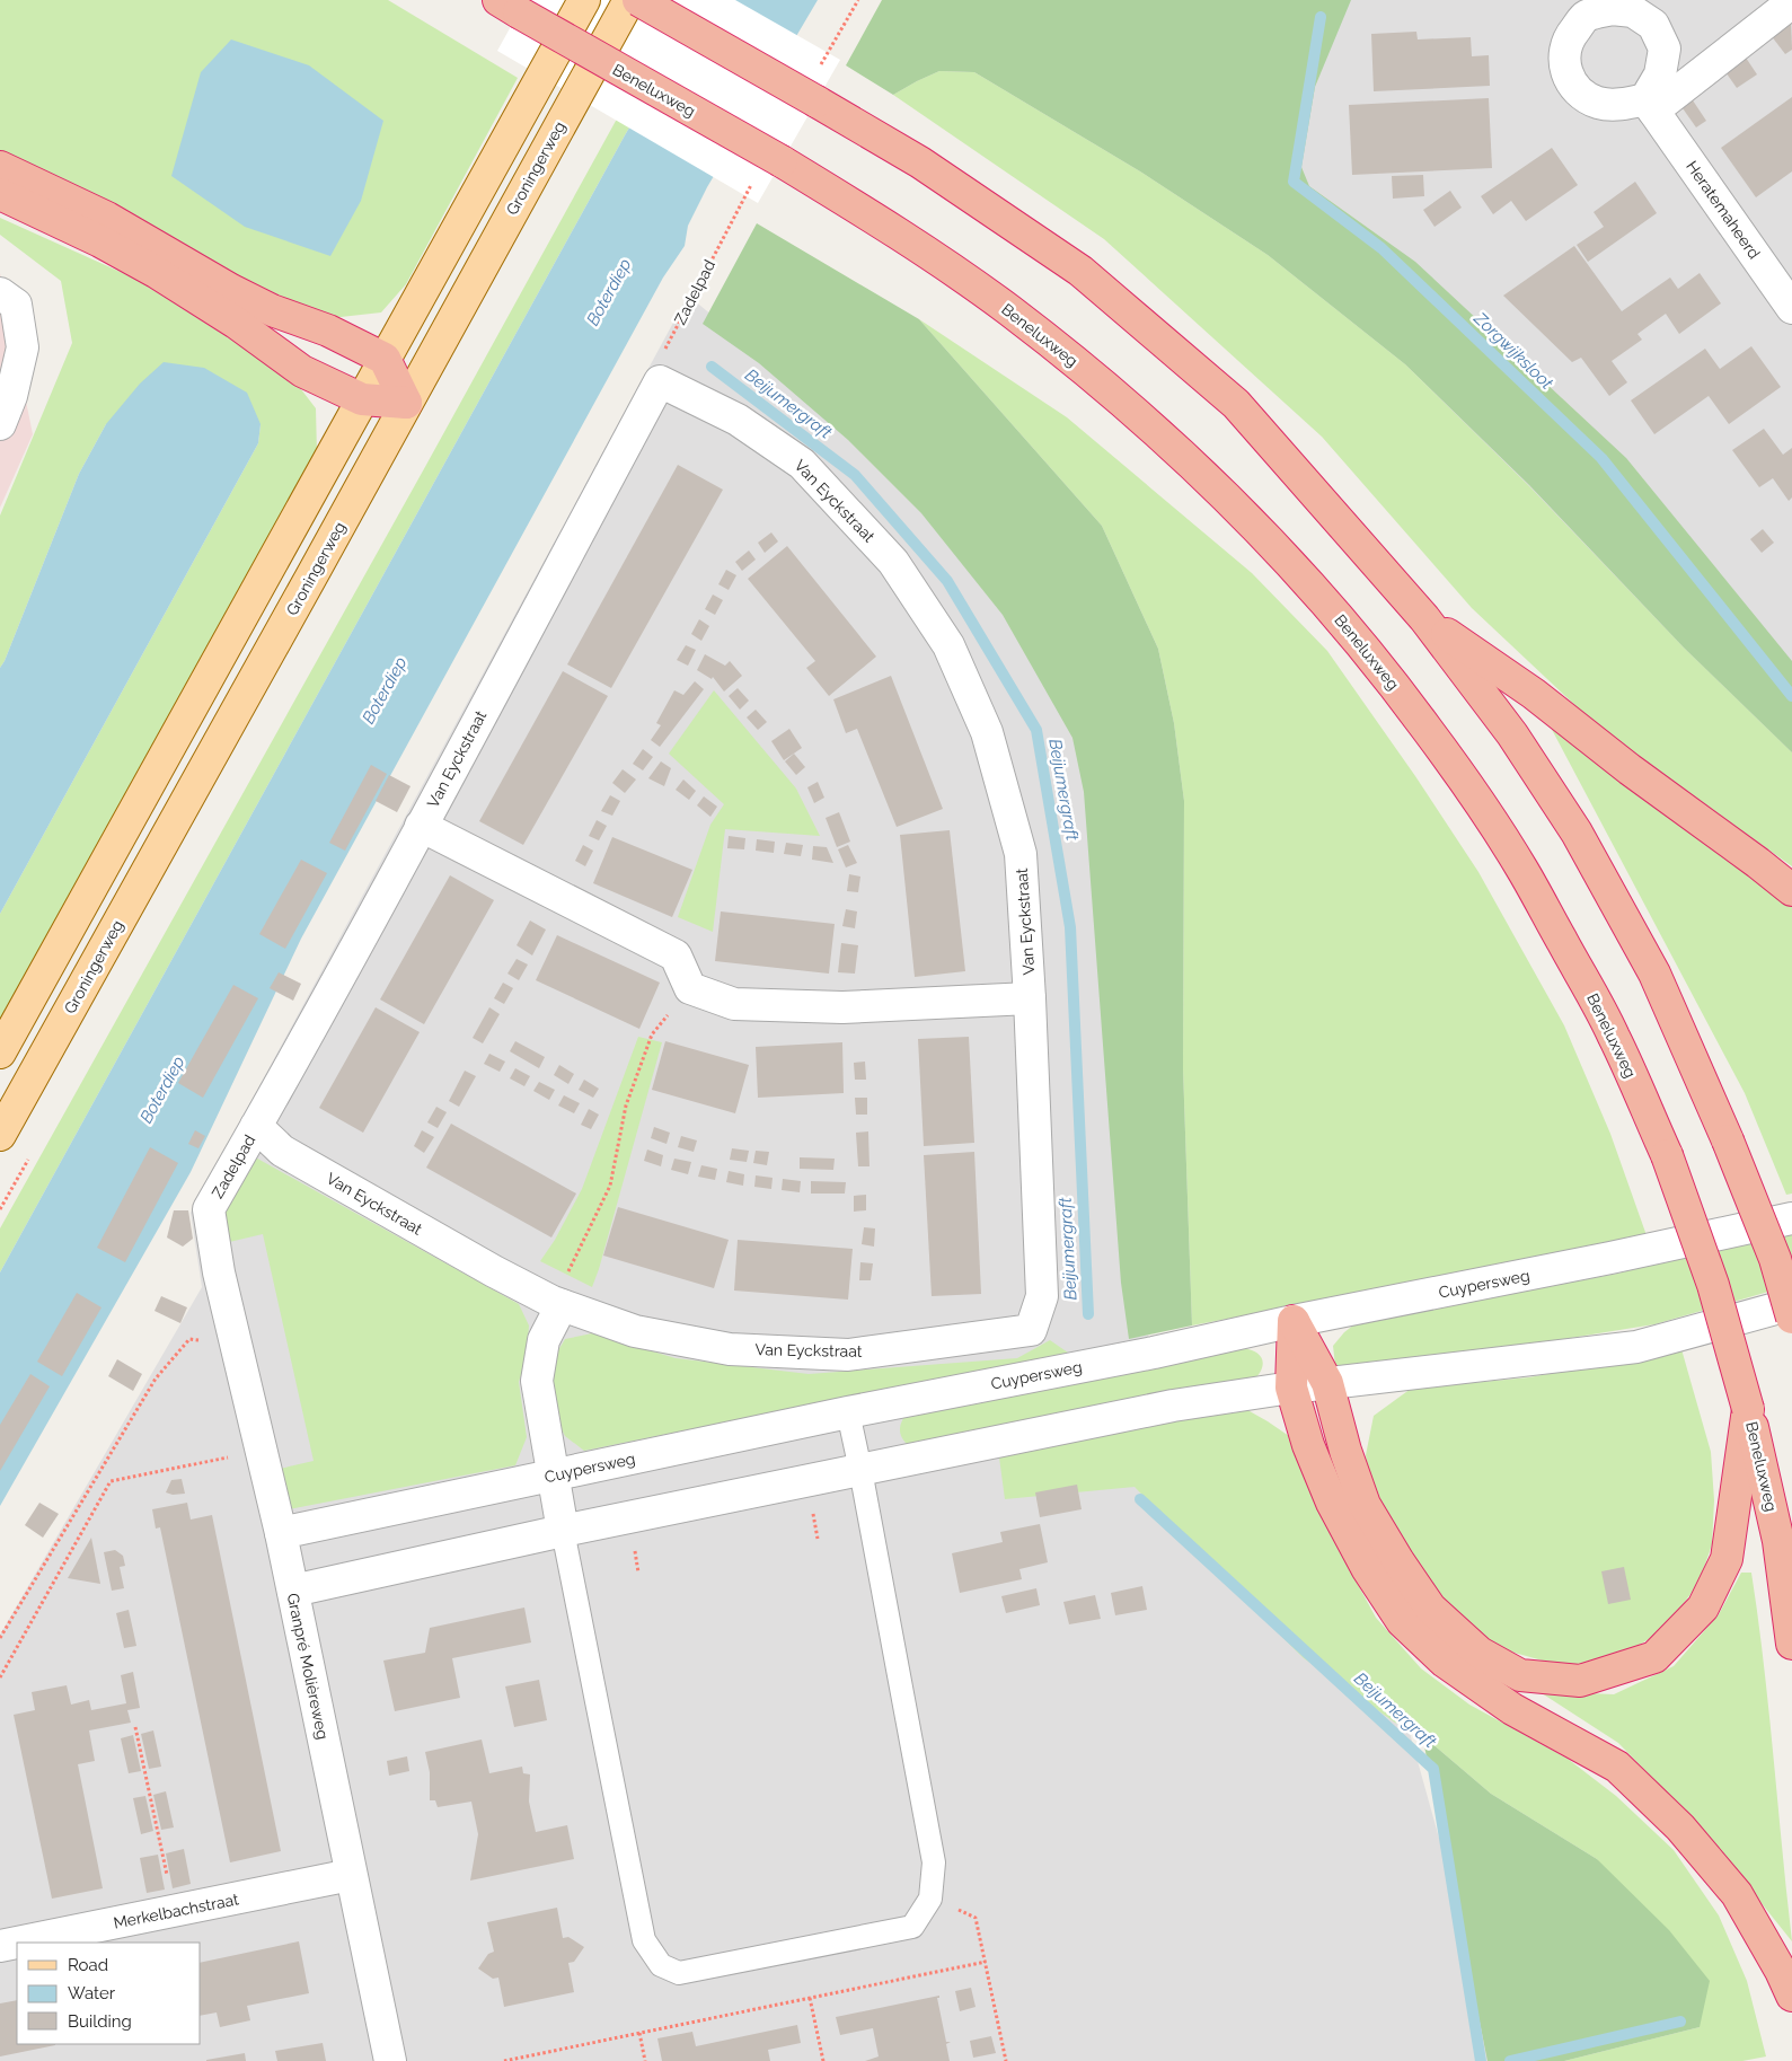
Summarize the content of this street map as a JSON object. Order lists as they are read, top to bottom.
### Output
{
  "streets": {
    "highway": ["Beneluxweg"],
    "main road": ["Groningerweg"],
    "street": [
      "Heratemaheerd",
      "Zadelpad",
      "Van Eyckstraat",
      "Cuypersweg",
      "Granpré Molièreweg",
      "Merkelbachstraat"
    ]
  },
  "crossings": [
    ["Zadelpad", "Van Eyckstraat"],
    ["Zadelpad", "Granpré Molièreweg"],
    ["Cuypersweg", "Granpré Molièreweg"],
    ["Granpré Molièreweg", "Merkelbachstraat"]
  ],
  "water": ["Boterdiep", "Zorgwijksloot", "Beijumergraft"],
  "legend": ["Road", "Water", "Building"]
}
